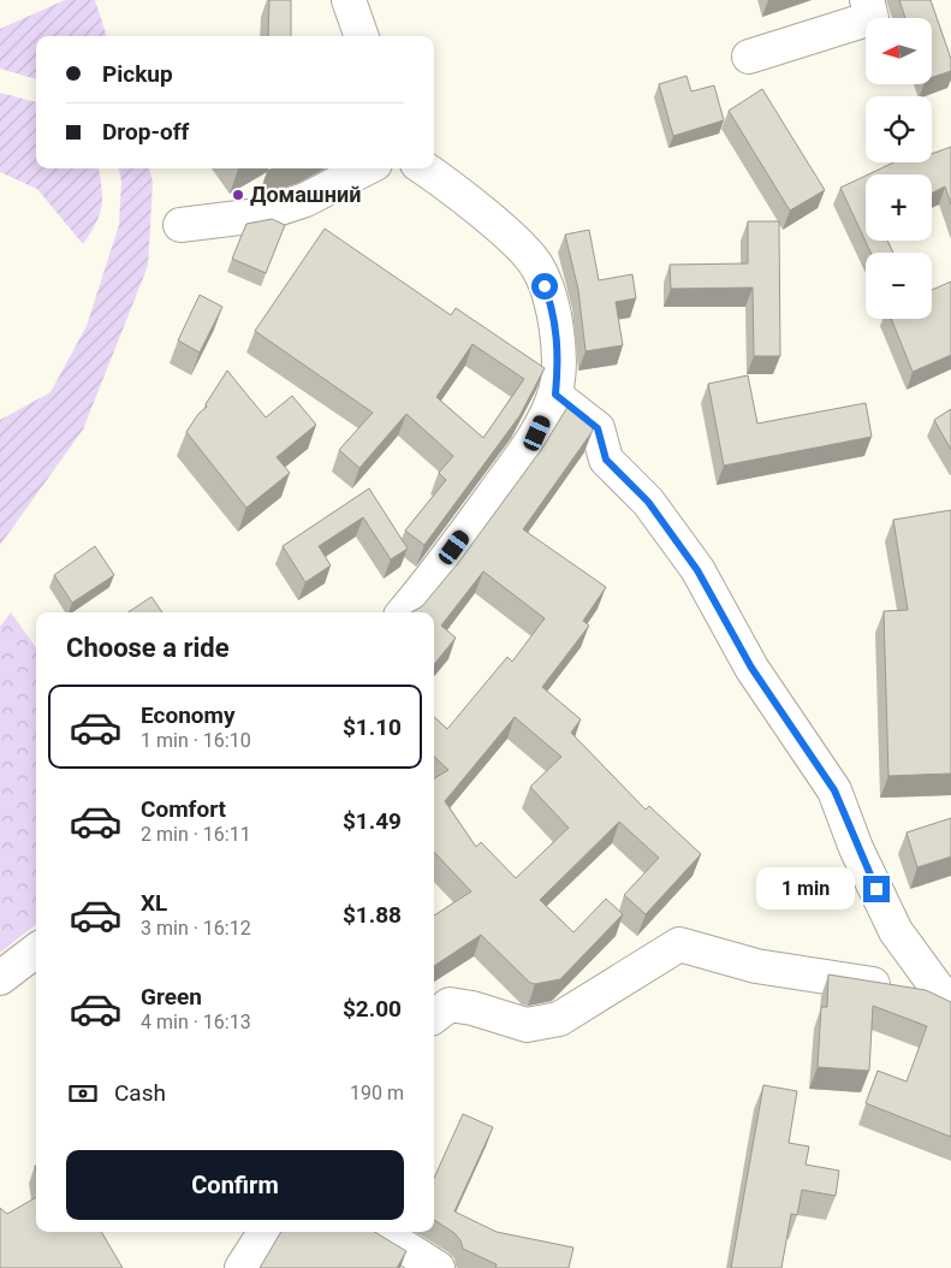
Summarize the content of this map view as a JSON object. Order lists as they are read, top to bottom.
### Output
{
  "places": ["Домашний"],
  "north": "left",
  "page": {
    "map_buttons": ["+", "−"],
    "banner": ["Pickup", "Drop-off"],
    "heading": "Choose a ride",
    "list": [
      {
        "name": "Economy",
        "note": "1 min · 16:10",
        "value": "$1.10"
      },
      {
        "name": "Comfort",
        "note": "2 min · 16:11",
        "value": "$1.49"
      },
      {
        "name": "XL",
        "note": "3 min · 16:12",
        "value": "$1.88"
      },
      {
        "name": "Green",
        "note": "4 min · 16:13",
        "value": "$2.00"
      }
    ],
    "bubble": "1 min",
    "pay": ["Cash", "190 m"],
    "buttons": "Confirm"
  }
}
